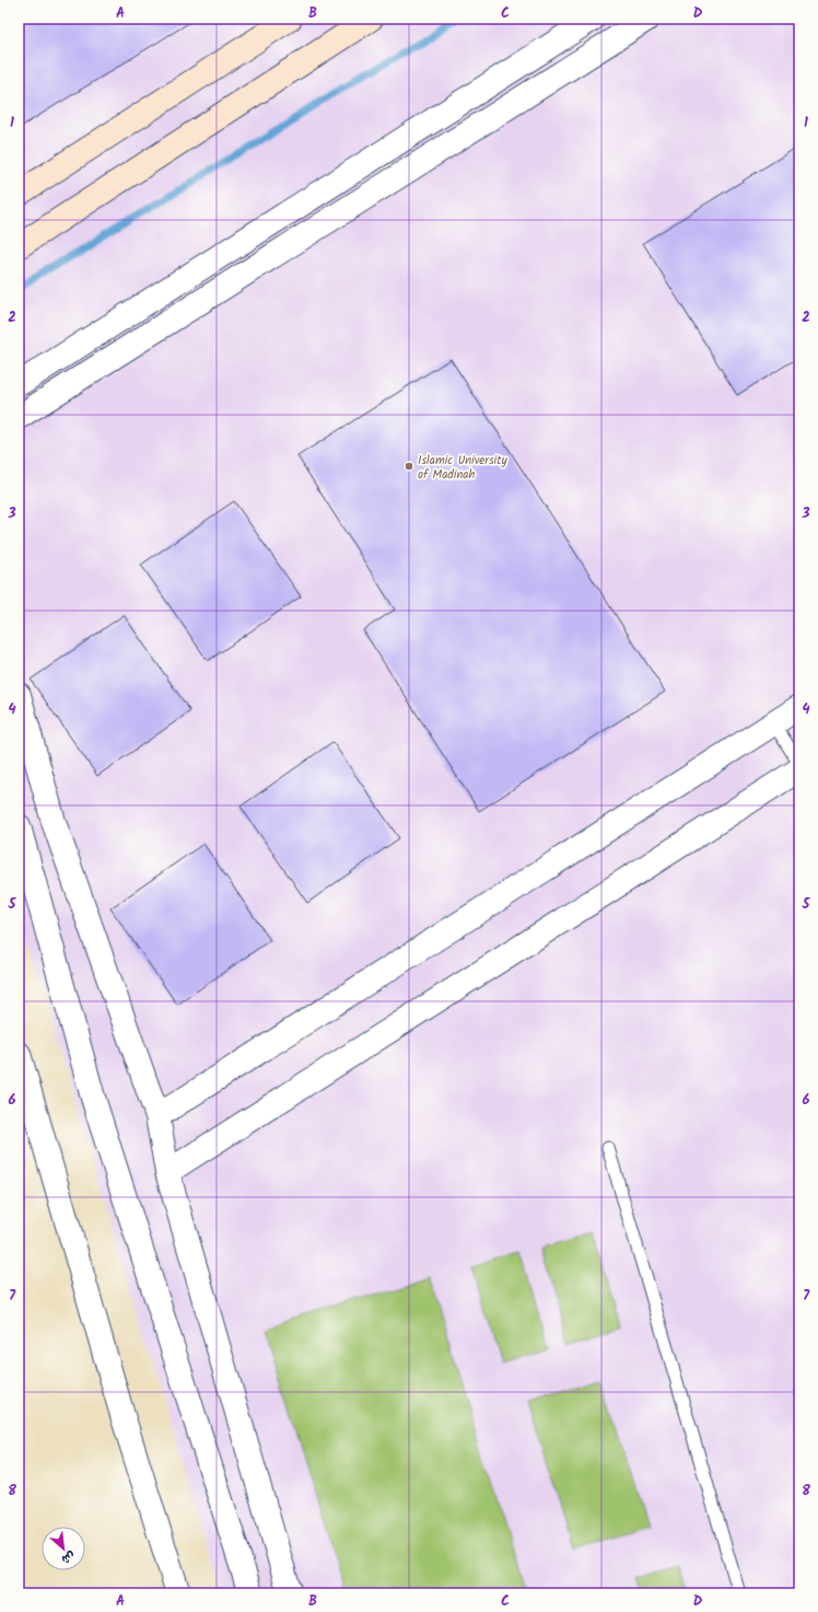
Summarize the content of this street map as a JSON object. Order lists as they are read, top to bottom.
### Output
{
  "places": ["Islamic University of Madinah"],
  "north": "bottom right",
  "grid": {
    "columns": [
      "A",
      "B",
      "C",
      "D"
    ],
    "rows": [
      "1",
      "2",
      "3",
      "4",
      "5",
      "6",
      "7",
      "8"
    ]
  }
}
